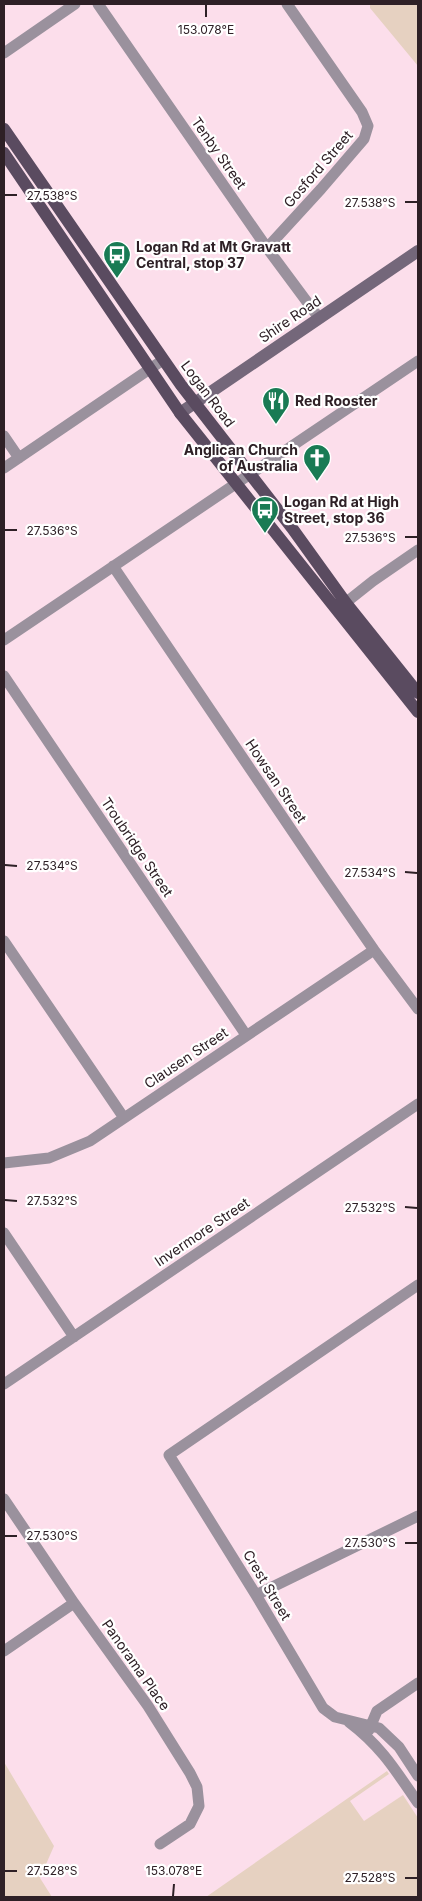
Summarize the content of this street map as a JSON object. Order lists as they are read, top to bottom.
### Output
{
  "streets": {
    "main road": ["Logan Road"],
    "street": [
      "Tenby Street",
      "Gosford Street",
      "Shire Road",
      "Howsan Street",
      "Troubridge Street",
      "Clausen Street",
      "Invermore Street",
      "Crest Street",
      "Panorama Place"
    ]
  },
  "crossings": [
    ["Tenby Street", "Gosford Street"],
    ["Tenby Street", "Shire Road"],
    ["Shire Road", "Logan Road"],
    ["Howsan Street", "Clausen Street"],
    ["Troubridge Street", "Clausen Street"]
  ],
  "places": {
    "bus stop": ["Logan Rd at Mt Gravatt Central, stop 37", "Logan Rd at High Street, stop 36"],
    "restaurant": ["Red Rooster"],
    "church": ["Anglican Church of Australia"]
  },
  "coordinates": [
    "153.078°E",
    "27.538°S",
    "27.536°S",
    "27.534°S",
    "27.532°S",
    "27.530°S",
    "27.528°S"
  ]
}
